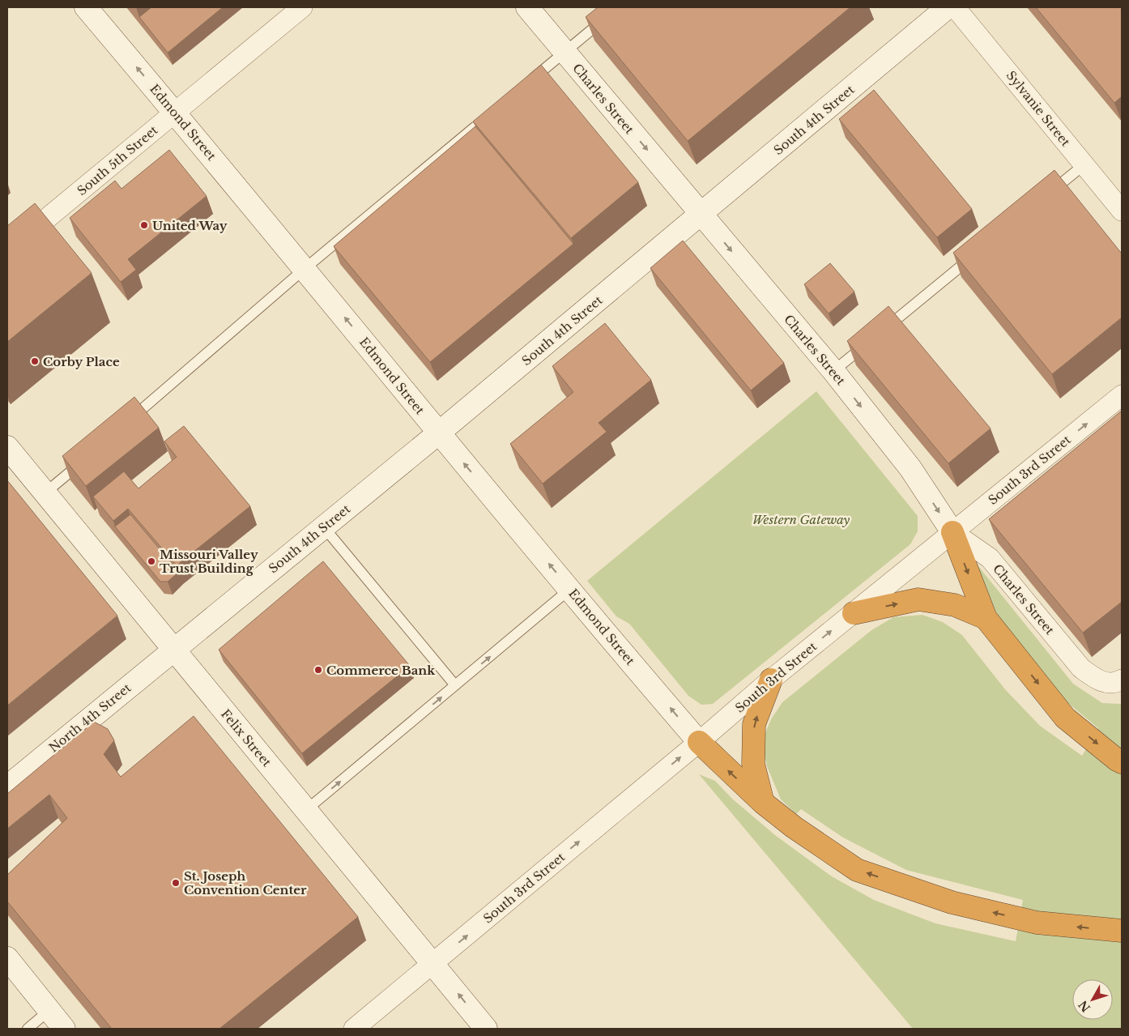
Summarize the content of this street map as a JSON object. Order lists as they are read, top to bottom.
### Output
{
  "streets": {
    "main road": [
      "Charles Street",
      "South 4th Street",
      "Edmond Street",
      "North 4th Street",
      "Felix Street"
    ],
    "street": ["Sylvanie Street", "South 5th Street", "South 3rd Street"]
  },
  "crossings": [
    ["Charles Street", "South 4th Street"],
    ["Charles Street", "South 3rd Street"],
    ["South 4th Street", "Edmond Street"],
    ["South 4th Street", "North 4th Street"],
    ["South 4th Street", "Felix Street"],
    ["Edmond Street", "South 5th Street"],
    ["Edmond Street", "South 3rd Street"],
    ["South 3rd Street", "Felix Street"],
    ["North 4th Street", "Felix Street"]
  ],
  "one_way": ["Charles Street", "Edmond Street", "South 3rd Street"],
  "parks": ["Western Gateway"],
  "places": [
    "United Way",
    "Corby Place",
    "Missouri Valley Trust Building",
    "Commerce Bank",
    "St. Joseph Convention Center"
  ],
  "north": "bottom left"
}
